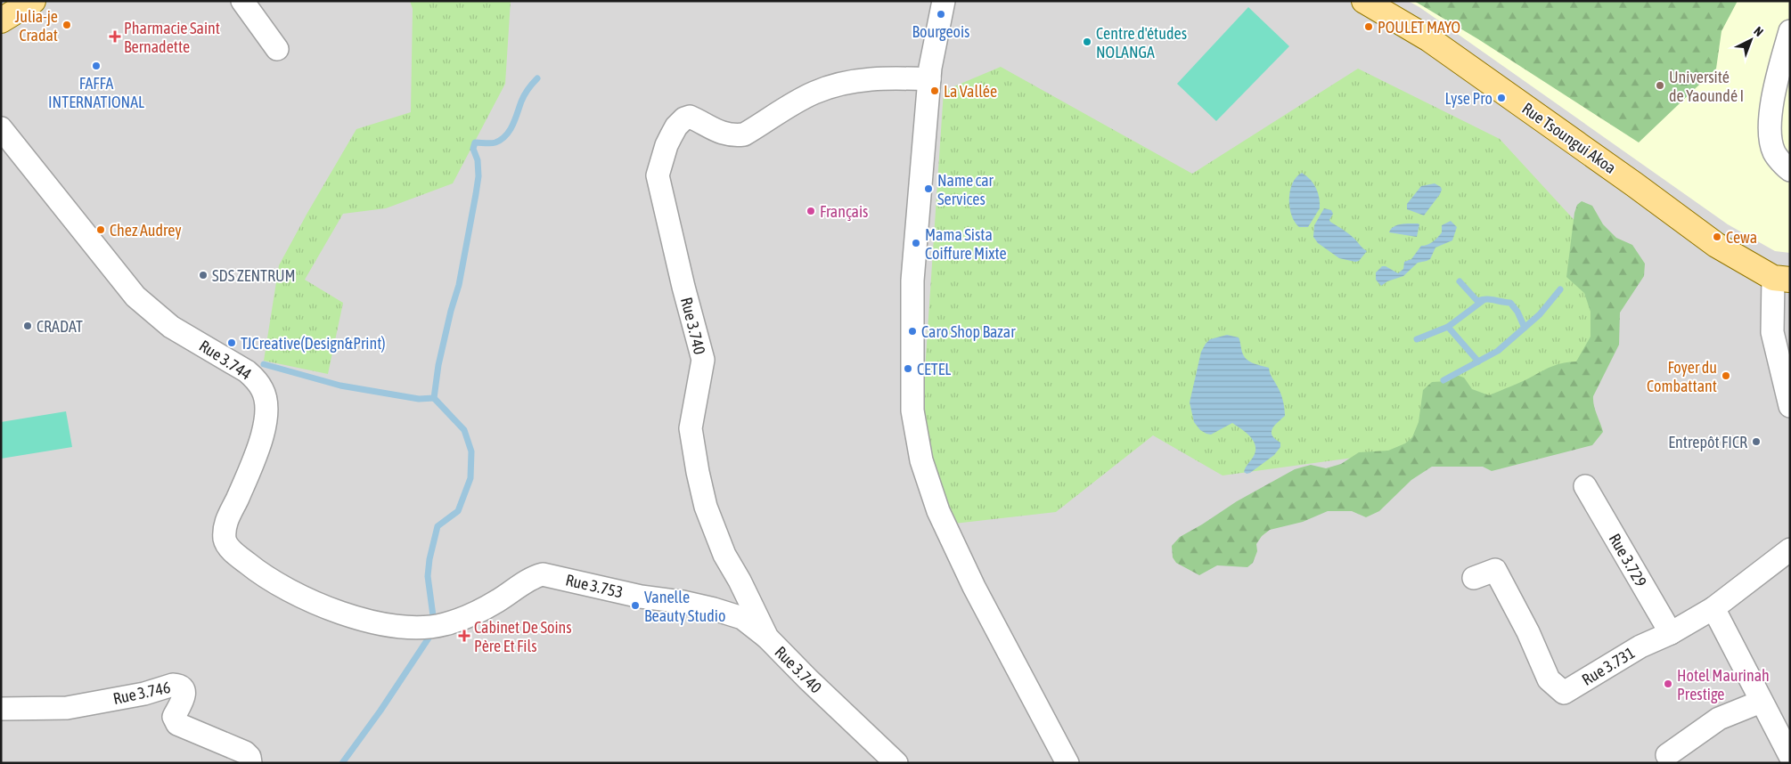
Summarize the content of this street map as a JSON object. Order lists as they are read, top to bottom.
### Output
{
  "streets": {
    "main road": ["Rue Tsoungui Akoa"],
    "street": [
      "Rue 3.740",
      "Rue 3.744",
      "Rue 3.729",
      "Rue 3.753",
      "Rue 3.731",
      "Rue 3.746"
    ]
  },
  "crossings": [
    ["Rue 3.740", "Rue 3.753"],
    ["Rue 3.744", "Rue 3.753"],
    ["Rue 3.729", "Rue 3.731"]
  ],
  "places": {
    "other": [
      "Bourgeois",
      "Julia-je Cradat",
      "POULET MAYO",
      "Centre d'études NOLANGA",
      "FAFFA INTERNATIONAL",
      "Université de Yaoundé I",
      "La Vallée",
      "Lyse Pro",
      "Name car Services",
      "Français",
      "Chez Audrey",
      "Cewa",
      "Mama Sista Coiffure Mixte",
      "SDS ZENTRUM",
      "CRADAT",
      "Caro Shop Bazar",
      "TJCreative(Design&Print)",
      "CETEL",
      "Foyer du Combattant",
      "Entrepôt FICR",
      "Vanelle Beauty Studio",
      "Hotel Maurinah Prestige"
    ],
    "health": ["Pharmacie Saint Bernadette", "Cabinet De Soins Père Et Fils"]
  },
  "north": "top right"
}
